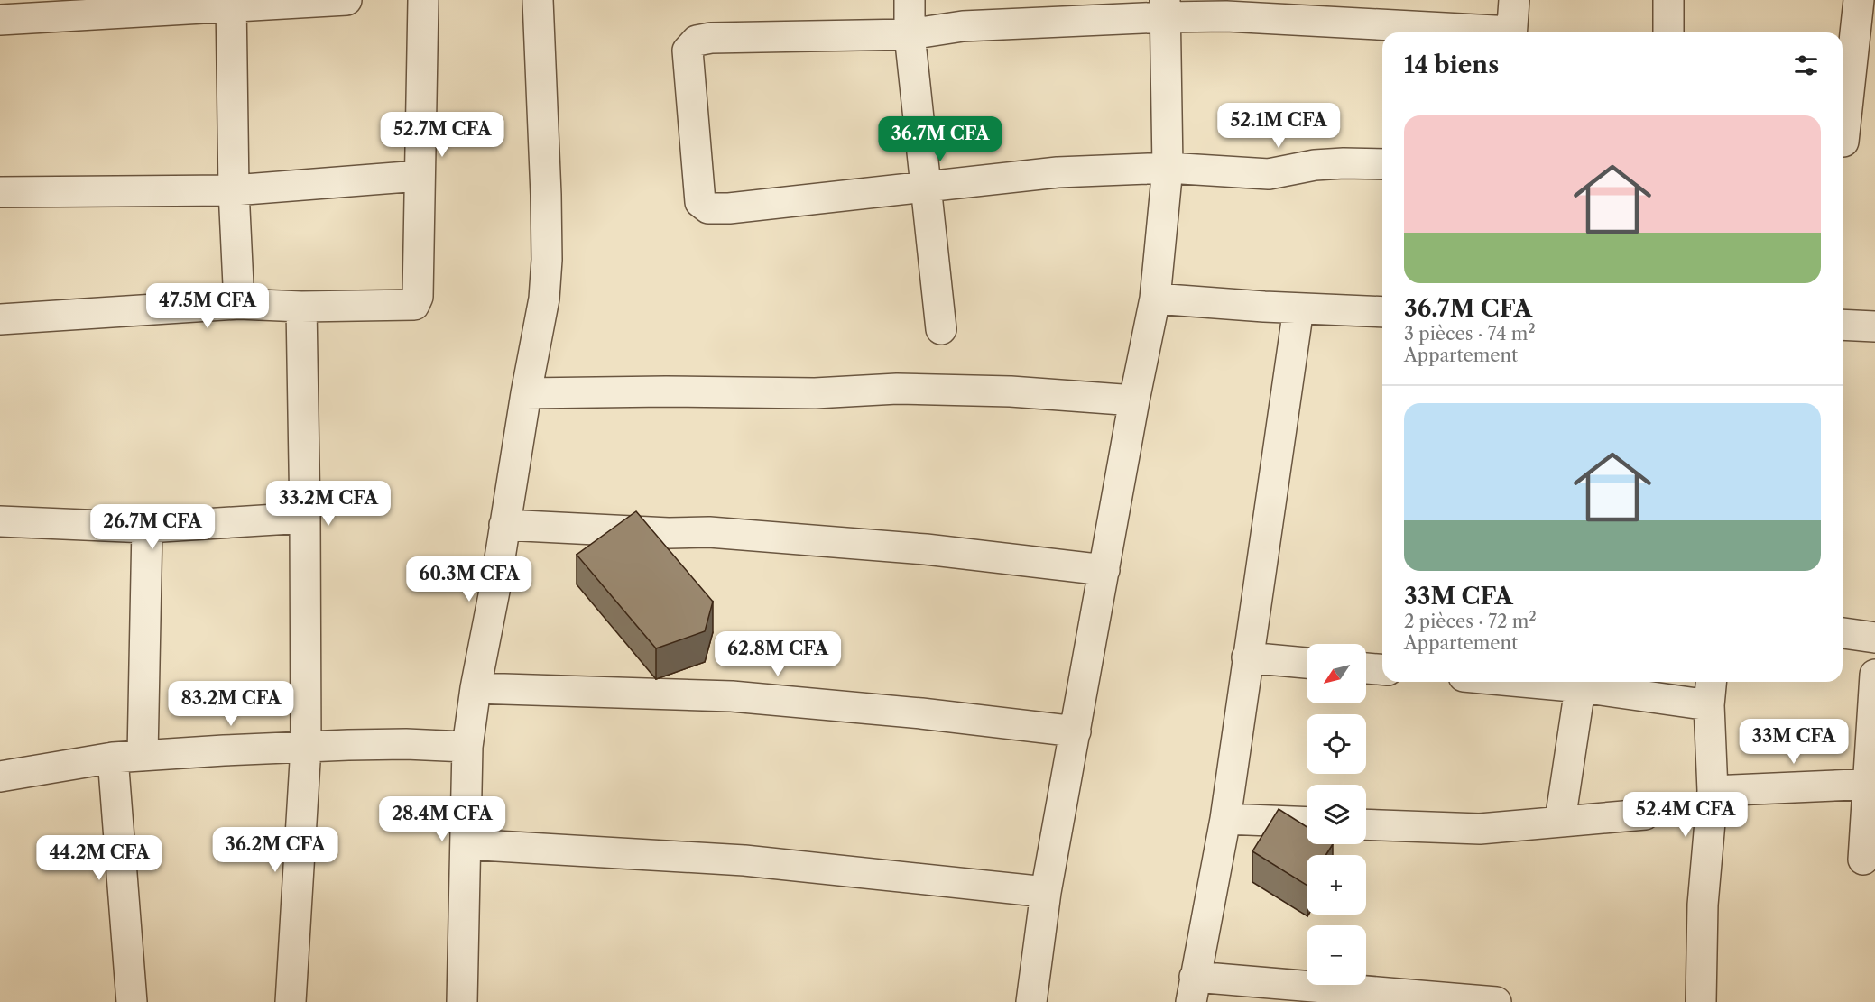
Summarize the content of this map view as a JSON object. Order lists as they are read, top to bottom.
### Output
{
  "north": "bottom left",
  "page": {
    "heading": "14 biens",
    "list": [
      {
        "name": "36.7M CFA",
        "note": "3 pièces · 74 m² · Appartement"
      },
      {
        "name": "33M CFA",
        "note": "2 pièces · 72 m² · Appartement"
      }
    ],
    "price": [
      "52.1M CFA",
      "52.7M CFA",
      "36.7M CFA",
      "47.5M CFA",
      "33.2M CFA",
      "26.7M CFA",
      "60.3M CFA",
      "62.8M CFA",
      "83.2M CFA",
      "33M CFA",
      "52.4M CFA",
      "28.4M CFA",
      "36.2M CFA",
      "44.2M CFA"
    ],
    "map_buttons": ["+", "−"]
  }
}
